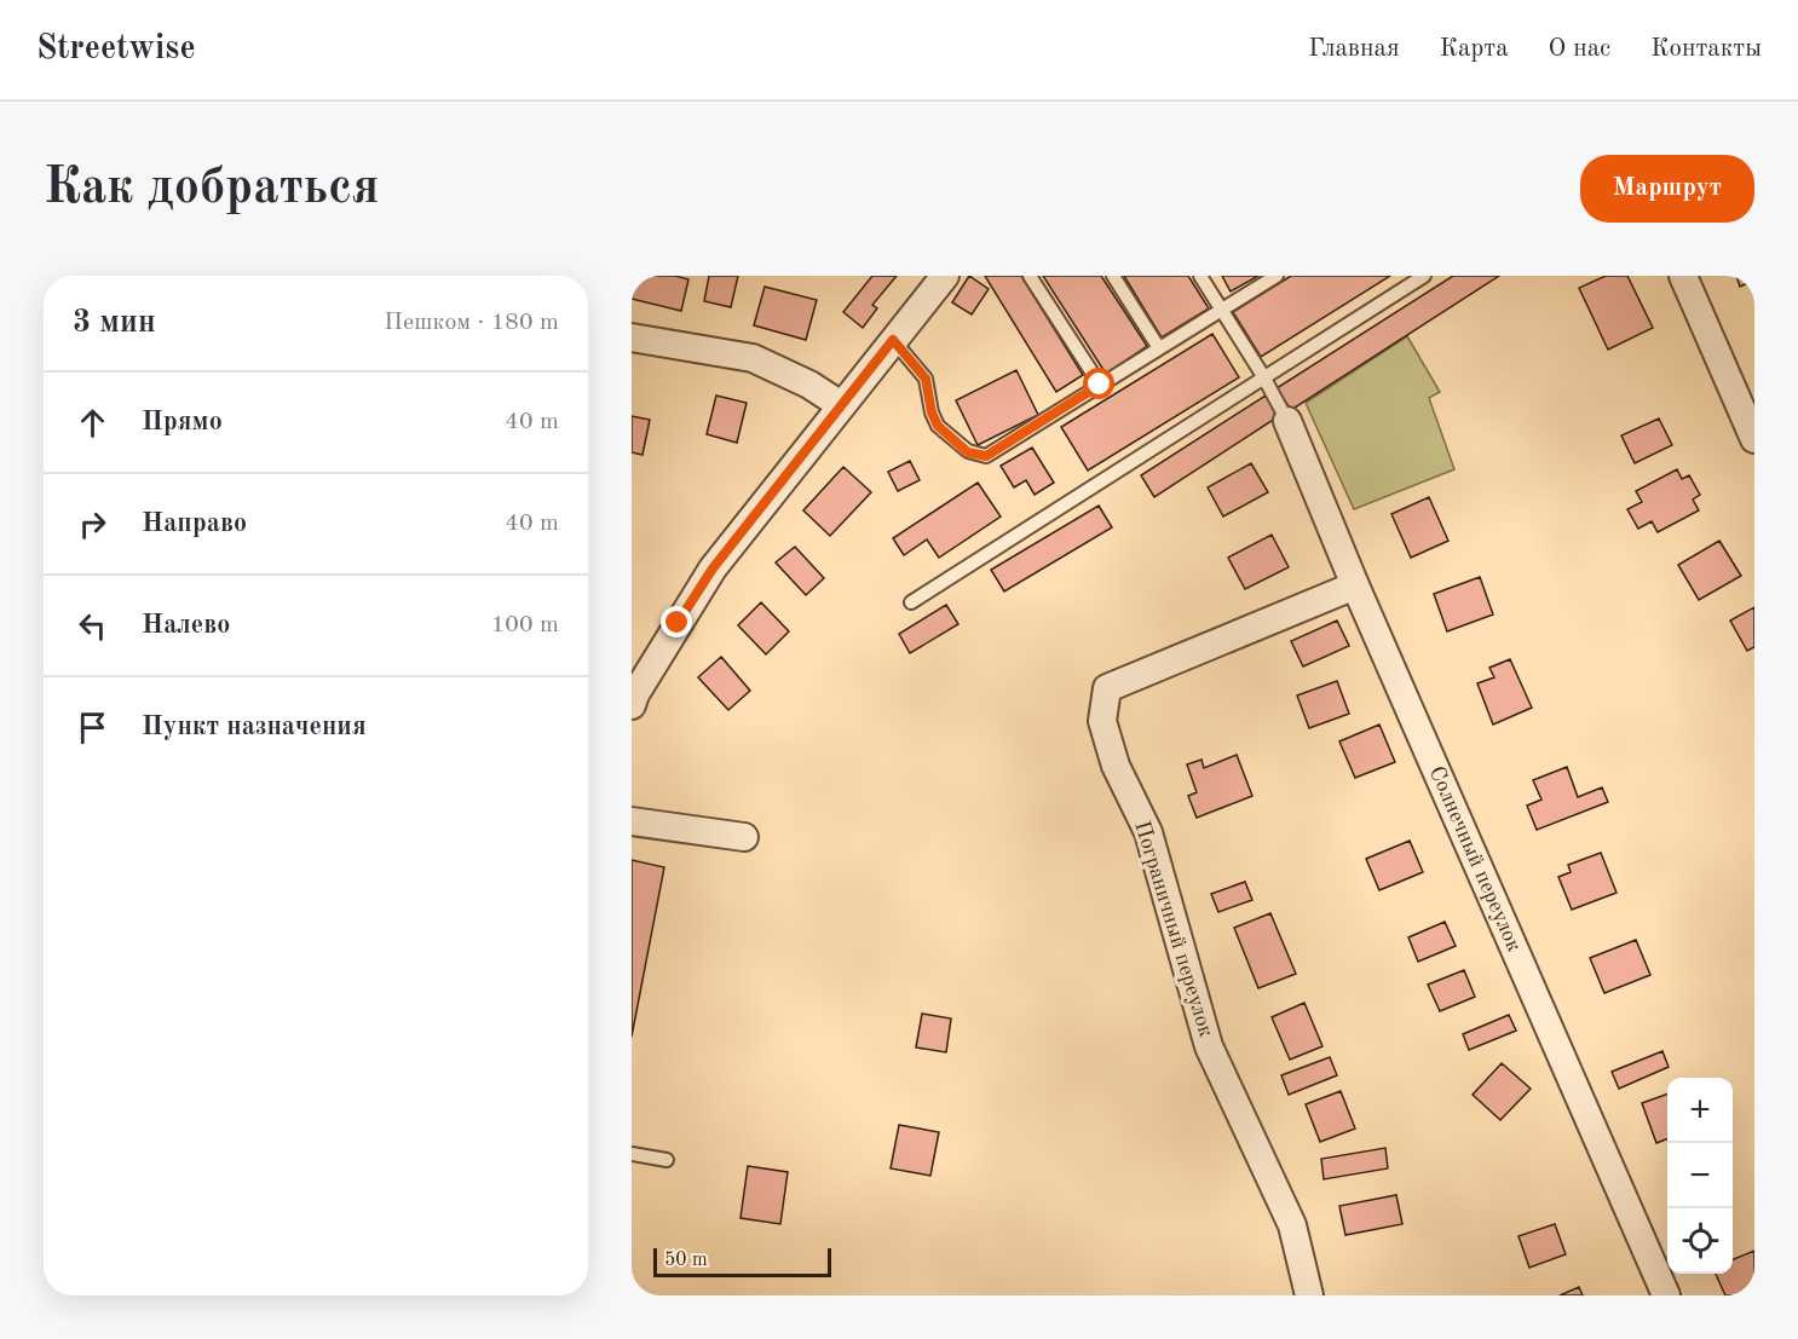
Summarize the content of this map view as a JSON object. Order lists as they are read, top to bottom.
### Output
{
  "streets": {
    "street": ["Солнечный переулок", "Пограничный переулок"]
  },
  "crossings": [
    ["Солнечный переулок", "Пограничный переулок"]
  ],
  "scale_bar": "50 m",
  "page": {
    "header": "Streetwise",
    "nav": [
      "Главная",
      "Карта",
      "О нас",
      "Контакты"
    ],
    "buttons": "Маршрут",
    "title": "Как добраться",
    "heading": ["3 мин", "Пешком · 180 m"],
    "list": [
      ["Прямо", "40 m"],
      ["Направо", "40 m"],
      ["Налево", "100 m"],
      "Пункт назначения"
    ],
    "map_buttons": ["+", "−"],
    "scale": "50 m"
  }
}
